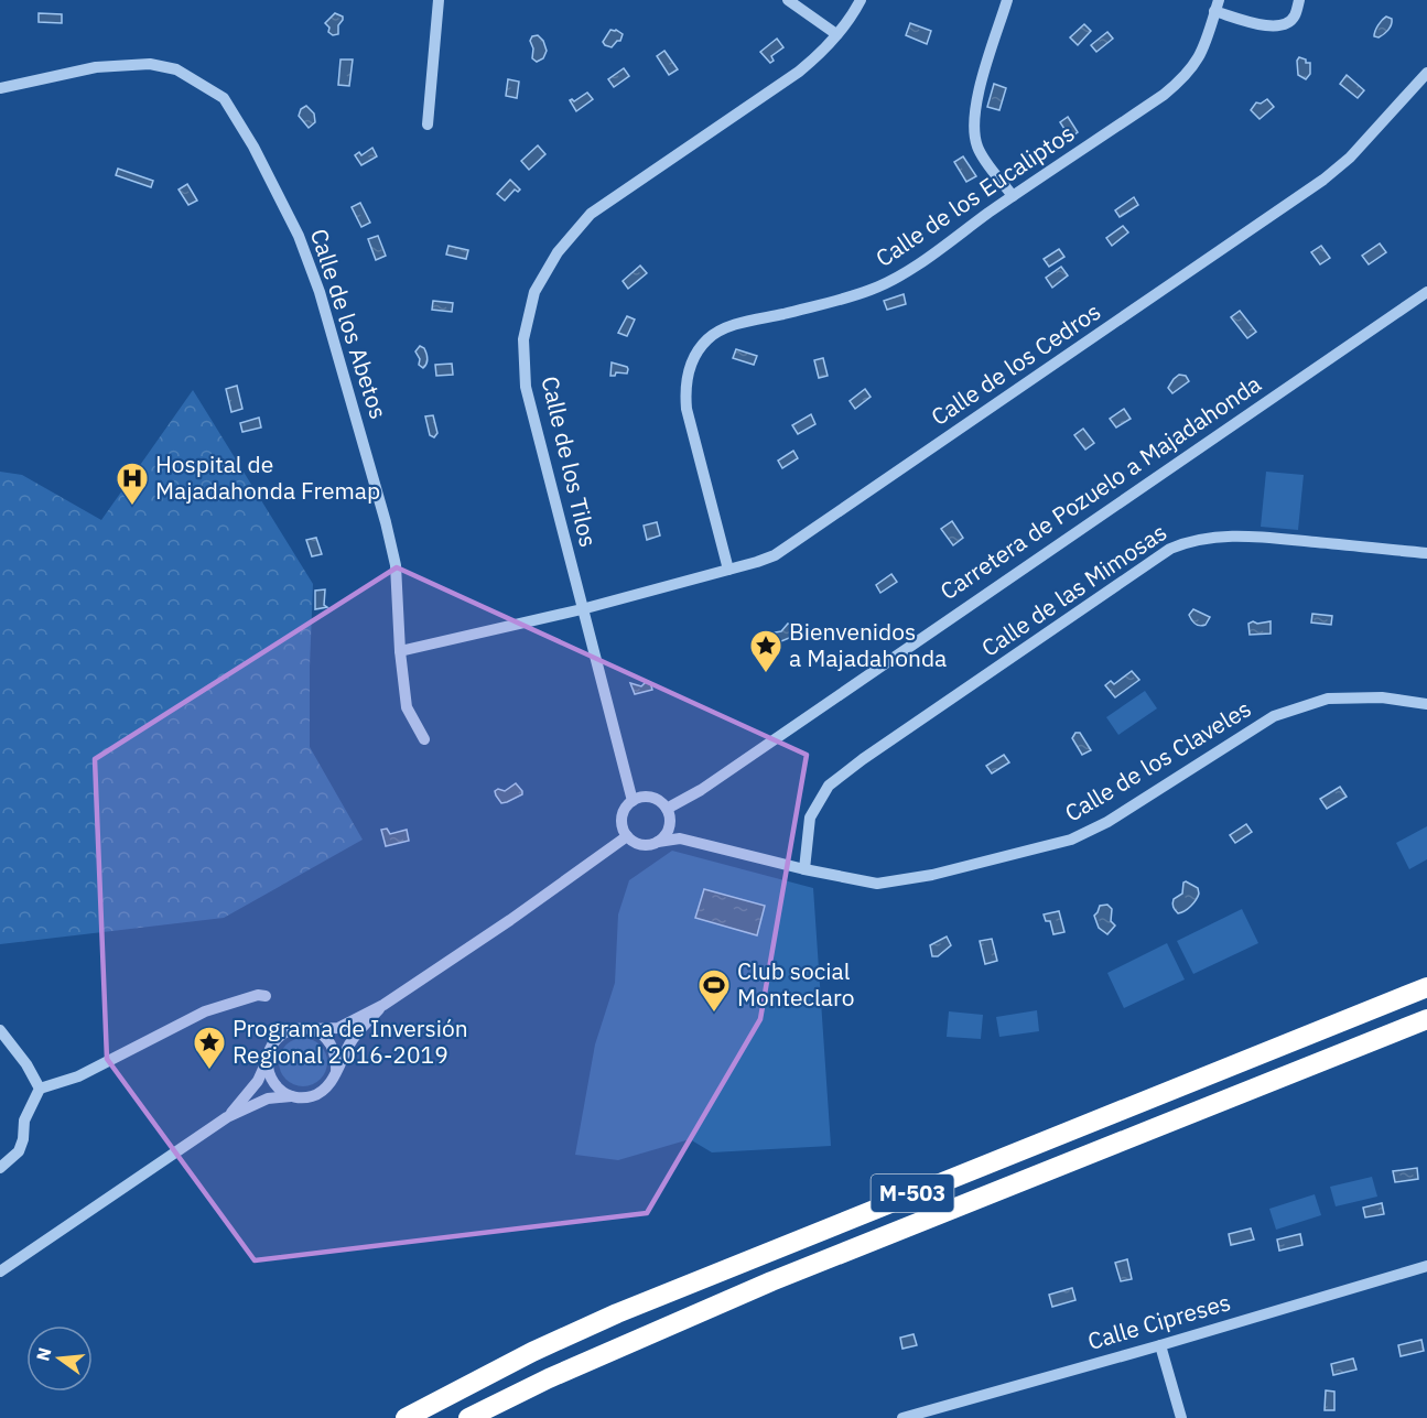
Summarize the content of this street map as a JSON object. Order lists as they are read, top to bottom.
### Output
{
  "streets": {
    "highway": ["M-503"],
    "street": [
      "Calle de los Eucaliptos",
      "Calle de los Abetos",
      "Calle de los Cedros",
      "Calle de los Tilos",
      "Carretera de Pozuelo a Majadahonda",
      "Calle de las Mimosas",
      "Calle de los Claveles",
      "Calle Cipreses"
    ]
  },
  "crossings": [
    ["Calle de los Eucaliptos", "Calle de los Cedros"],
    ["Calle de los Cedros", "Calle de los Tilos"],
    ["Calle de los Tilos", "Carretera de Pozuelo a Majadahonda"],
    ["Calle de los Tilos", "Calle de los Claveles"],
    ["Carretera de Pozuelo a Majadahonda", "Calle de los Claveles"],
    ["Calle de las Mimosas", "Calle de los Claveles"]
  ],
  "places": {
    "hospital": ["Hospital de Majadahonda Fremap"],
    "place": ["Bienvenidos a Majadahonda", "Programa de Inversión Regional 2016-2019"],
    "sports": ["Club social Monteclaro"]
  },
  "north": "left"
}
